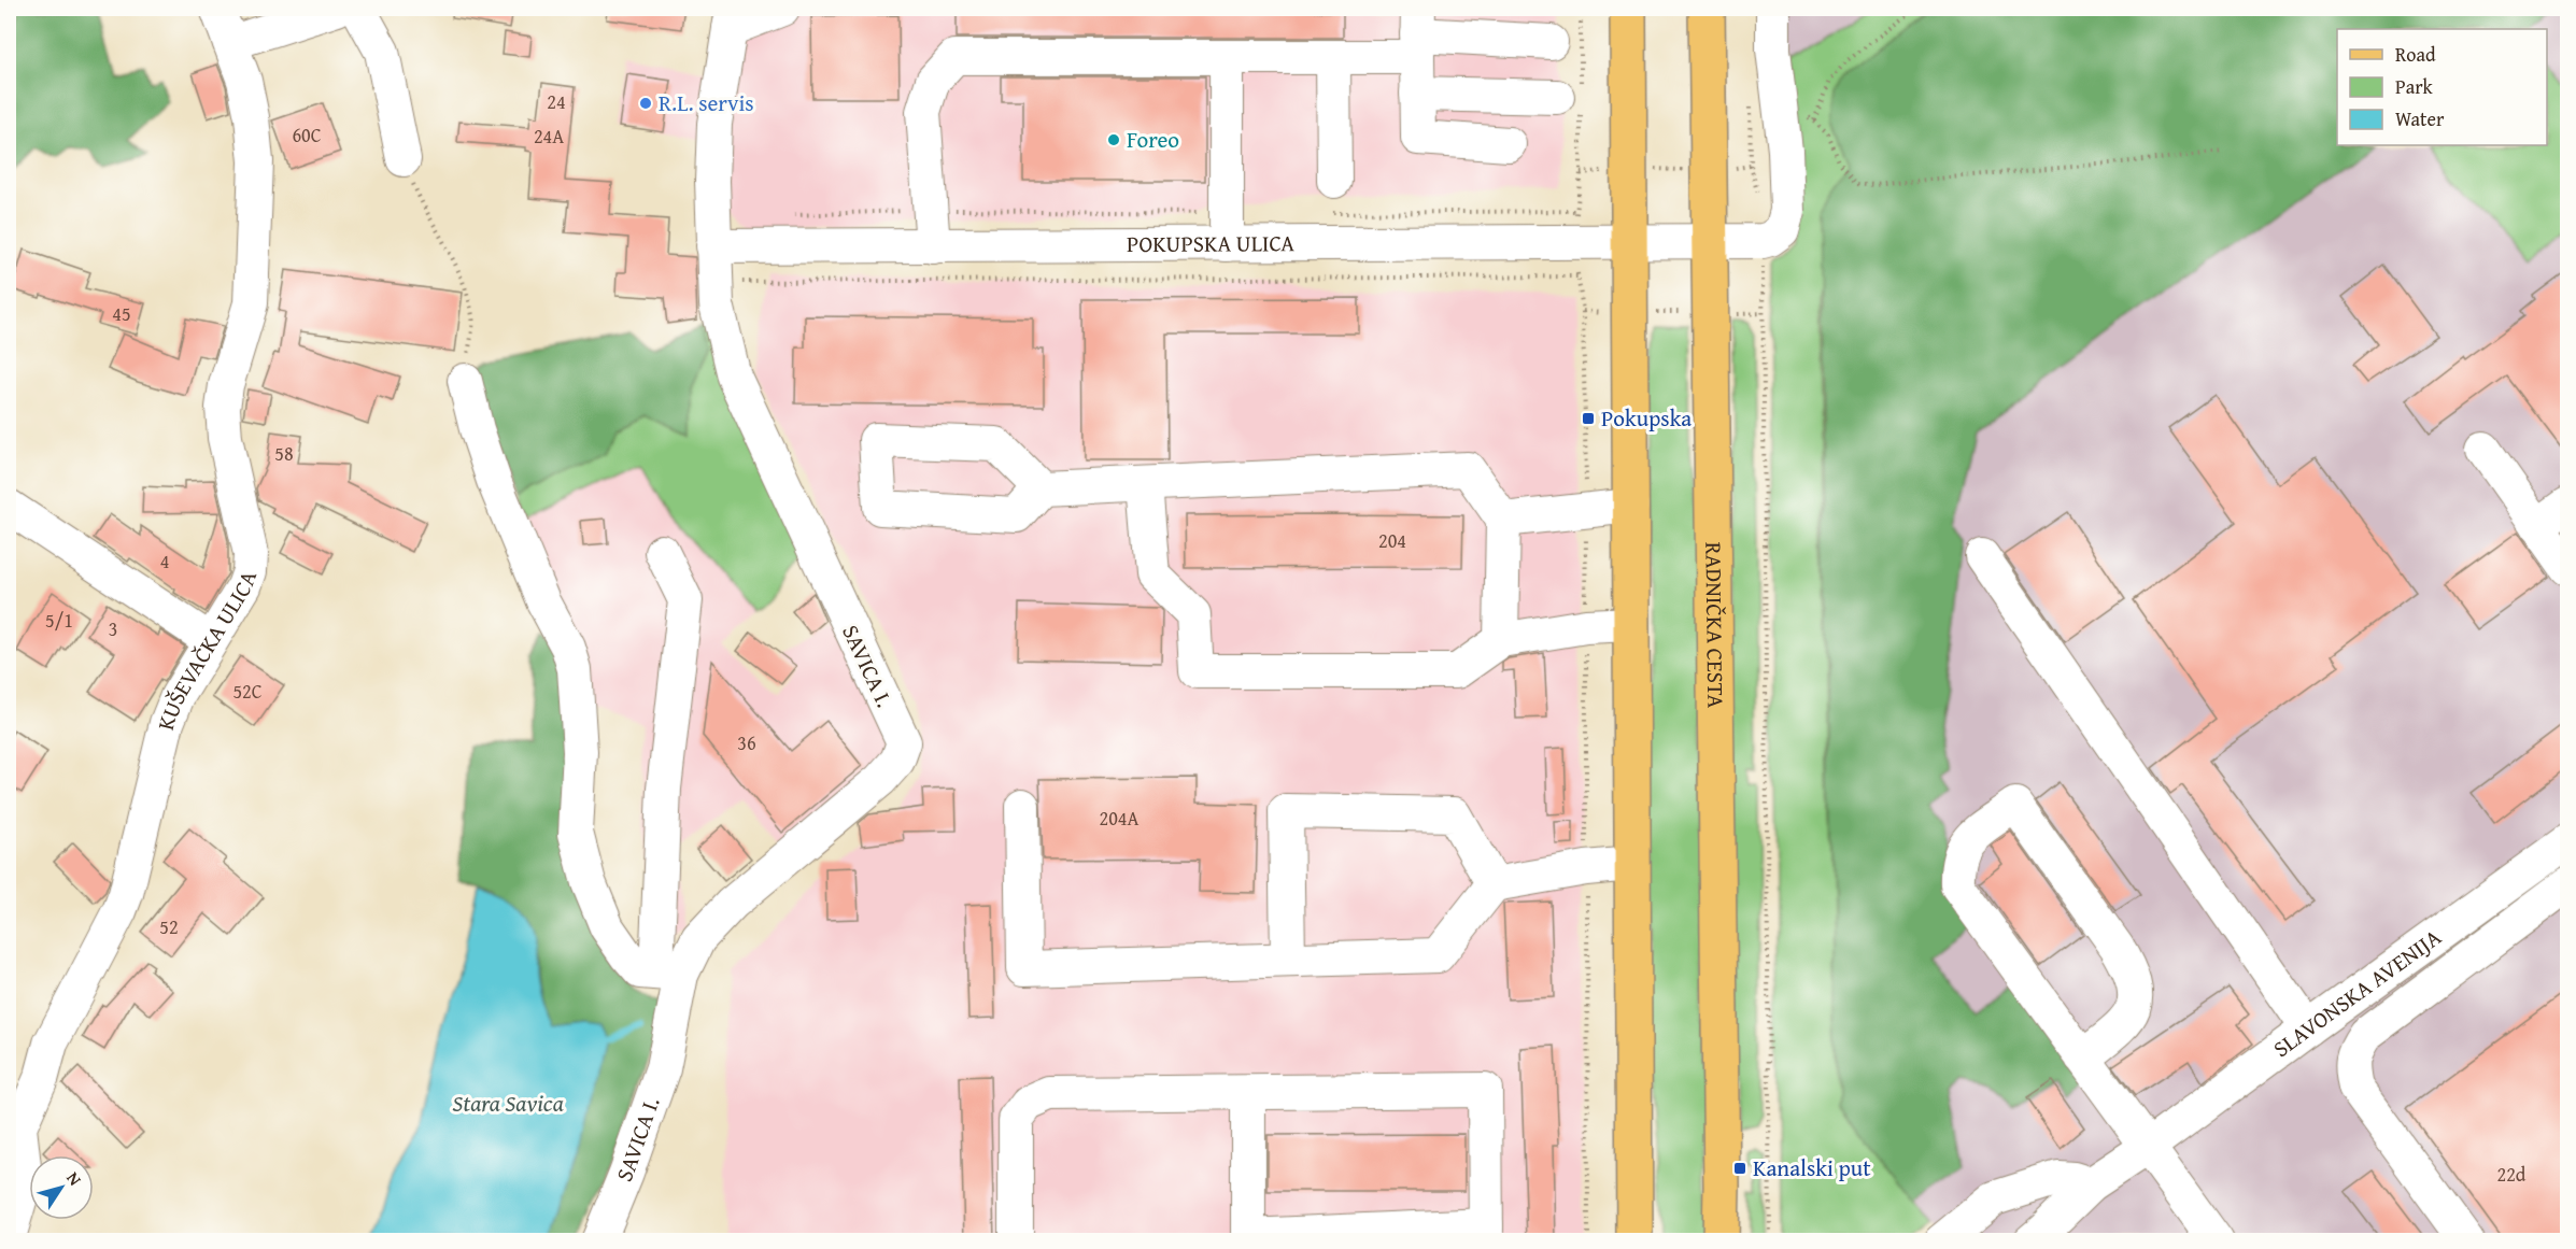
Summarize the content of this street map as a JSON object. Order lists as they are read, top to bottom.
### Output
{
  "streets": {
    "main road": ["RADNIČKA CESTA"],
    "street": [
      "POKUPSKA ULICA",
      "KUŠEVAČKA ULICA",
      "SAVICA I.",
      "SLAVONSKA AVENIJA"
    ]
  },
  "crossings": [
    ["POKUPSKA ULICA", "RADNIČKA CESTA"],
    ["POKUPSKA ULICA", "SAVICA I."]
  ],
  "water": ["Stara Savica"],
  "places": {
    "other": ["R.L. servis", "Foreo"],
    "transit": ["Pokupska", "Kanalski put"]
  },
  "house_numbers": [
    "24",
    "60C",
    "24A",
    "45",
    "58",
    "204",
    "4",
    "5/1",
    "3",
    "52C",
    "36",
    "204A",
    "52",
    "22d"
  ],
  "legend": ["Road", "Park", "Water"],
  "north": "top right"
}
